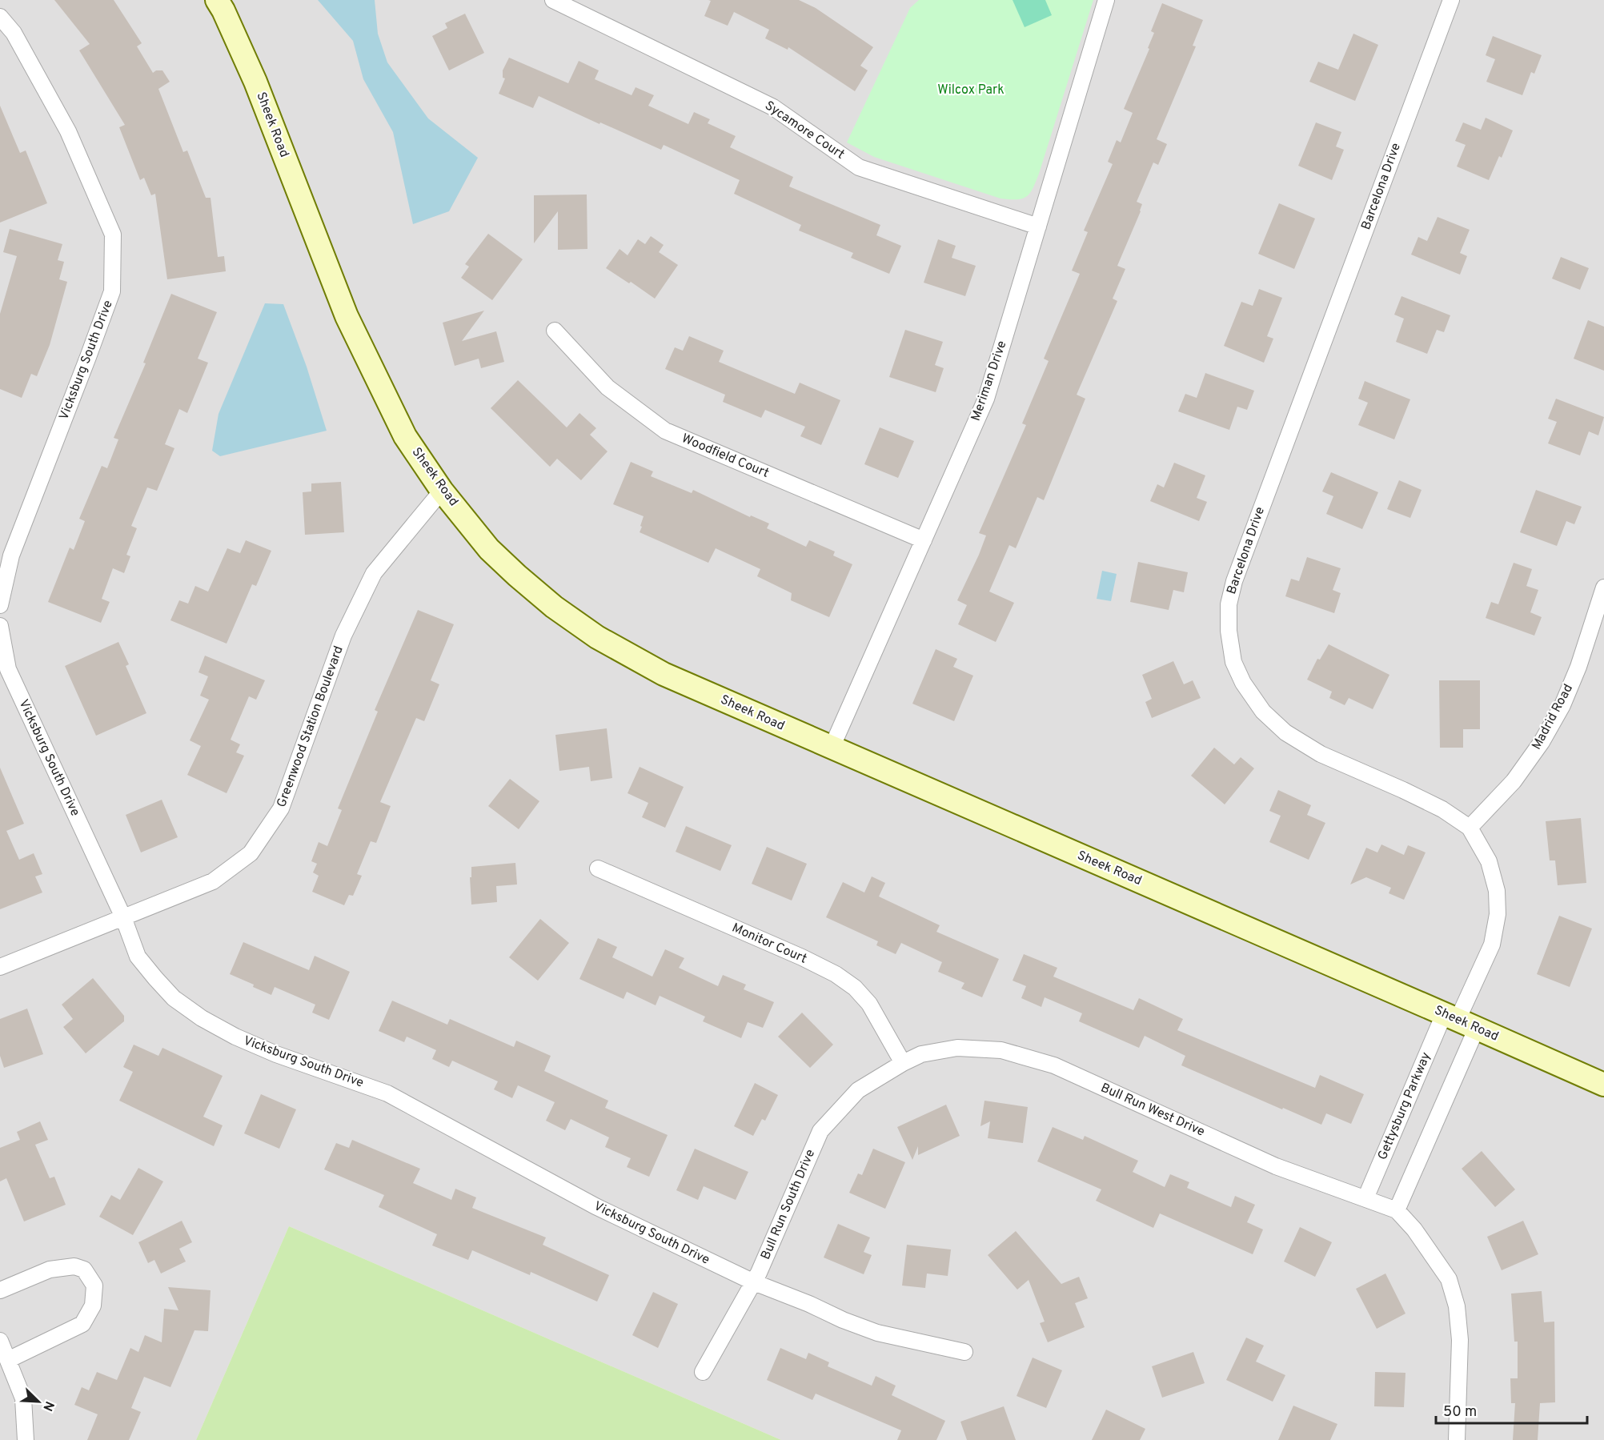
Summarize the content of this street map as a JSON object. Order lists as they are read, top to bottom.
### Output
{
  "streets": {
    "street": [
      "Sheek Road",
      "Sycamore Court",
      "Barcelona Drive",
      "Vicksburg South Drive",
      "Meriman Drive",
      "Woodfield Court",
      "Madrid Road",
      "Greenwood Station Boulevard",
      "Monitor Court",
      "Gettysburg Parkway",
      "Bull Run West Drive",
      "Bull Run South Drive"
    ]
  },
  "crossings": [
    ["Sheek Road", "Barcelona Drive"],
    ["Sheek Road", "Meriman Drive"],
    ["Sheek Road", "Greenwood Station Boulevard"],
    ["Sheek Road", "Gettysburg Parkway"],
    ["Sycamore Court", "Meriman Drive"],
    ["Barcelona Drive", "Madrid Road"],
    ["Barcelona Drive", "Gettysburg Parkway"],
    ["Vicksburg South Drive", "Greenwood Station Boulevard"],
    ["Vicksburg South Drive", "Bull Run South Drive"],
    ["Meriman Drive", "Woodfield Court"],
    ["Monitor Court", "Bull Run West Drive"],
    ["Monitor Court", "Bull Run South Drive"],
    ["Gettysburg Parkway", "Bull Run West Drive"],
    ["Bull Run West Drive", "Bull Run South Drive"]
  ],
  "parks": ["Wilcox Park"],
  "scale_bar": "50 m",
  "north": "bottom right"
}
